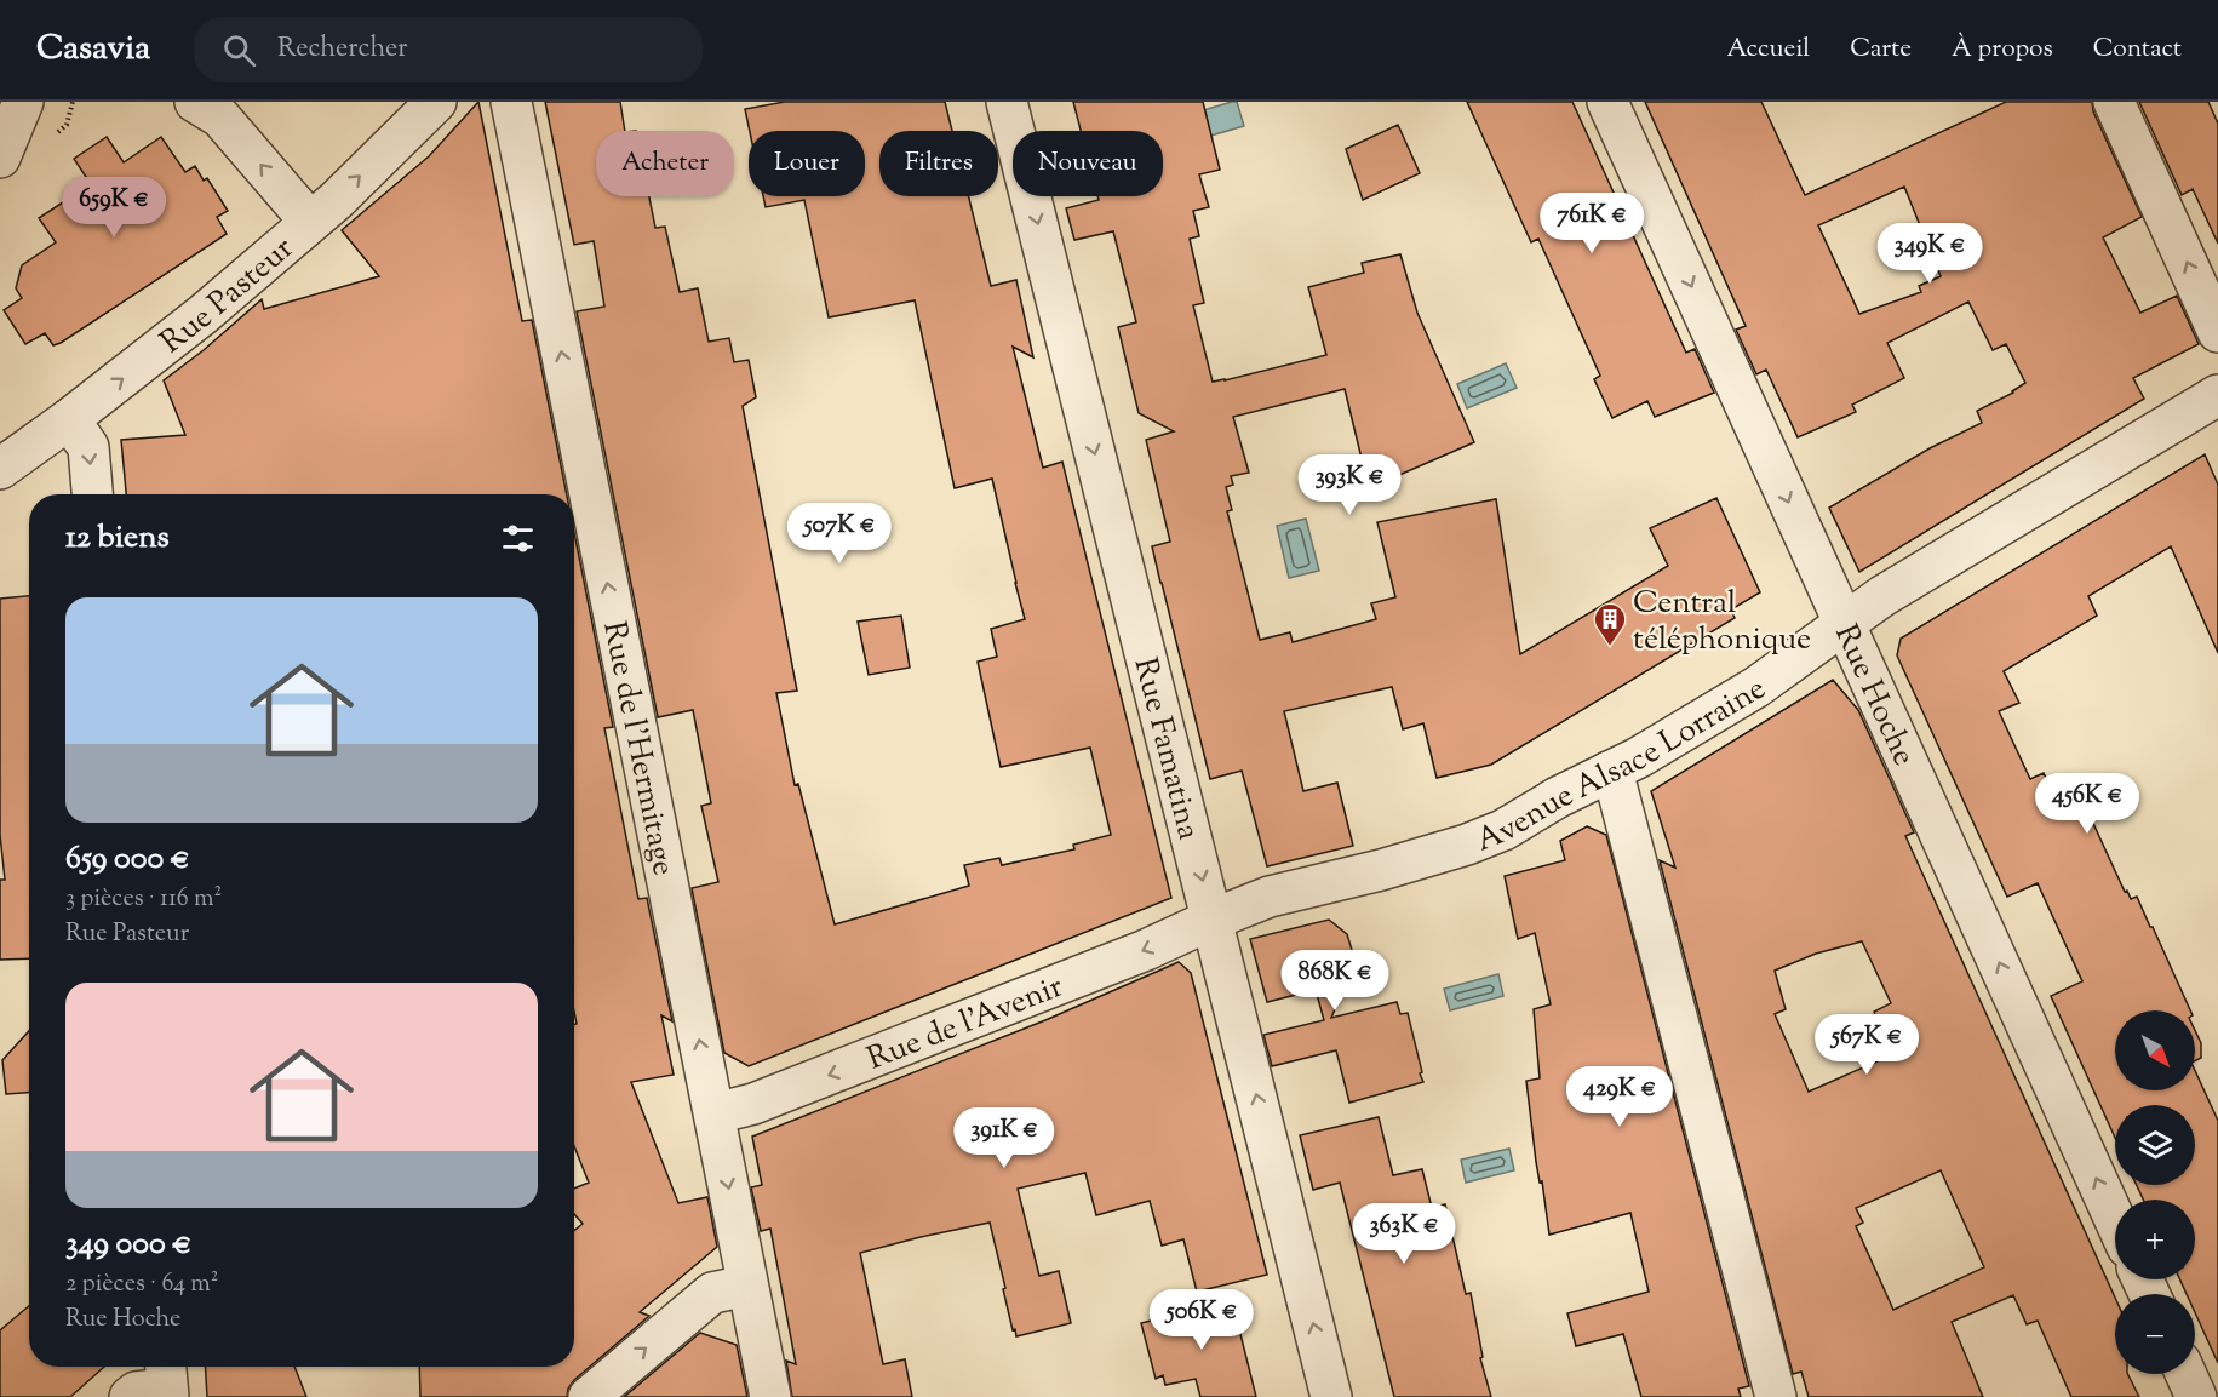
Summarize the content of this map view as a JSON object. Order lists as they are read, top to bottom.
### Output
{
  "streets": {
    "street": [
      "Rue Pasteur",
      "Rue Hoche",
      "Rue de l'Hermitage",
      "Rue Famatina",
      "Avenue Alsace Lorraine",
      "Rue de l'Avenir"
    ]
  },
  "crossings": [
    ["Rue Hoche", "Avenue Alsace Lorraine"],
    ["Rue de l'Hermitage", "Rue de l'Avenir"],
    ["Rue Famatina", "Avenue Alsace Lorraine"],
    ["Rue Famatina", "Rue de l'Avenir"],
    ["Avenue Alsace Lorraine", "Rue de l'Avenir"]
  ],
  "one_way": ["Rue Pasteur", "Rue de l'Avenir"],
  "places": {
    "building": ["Central téléphonique"]
  },
  "north": "bottom right",
  "page": {
    "header": "Casavia",
    "search": "Rechercher",
    "nav": [
      "Accueil",
      "Carte",
      "À propos",
      "Contact"
    ],
    "chip": [
      "Acheter",
      "Louer",
      "Filtres",
      "Nouveau"
    ],
    "price": [
      "659K €",
      "761K €",
      "349K €",
      "393K €",
      "507K €",
      "456K €",
      "868K €",
      "567K €",
      "429K €",
      "391K €",
      "363K €",
      "506K €"
    ],
    "heading": "12 biens",
    "list": [
      {
        "name": "659 000 €",
        "note": "3 pièces · 116 m² · Rue Pasteur"
      },
      {
        "name": "349 000 €",
        "note": "2 pièces · 64 m² · Rue Hoche"
      }
    ],
    "map_buttons": ["+", "−"]
  }
}
